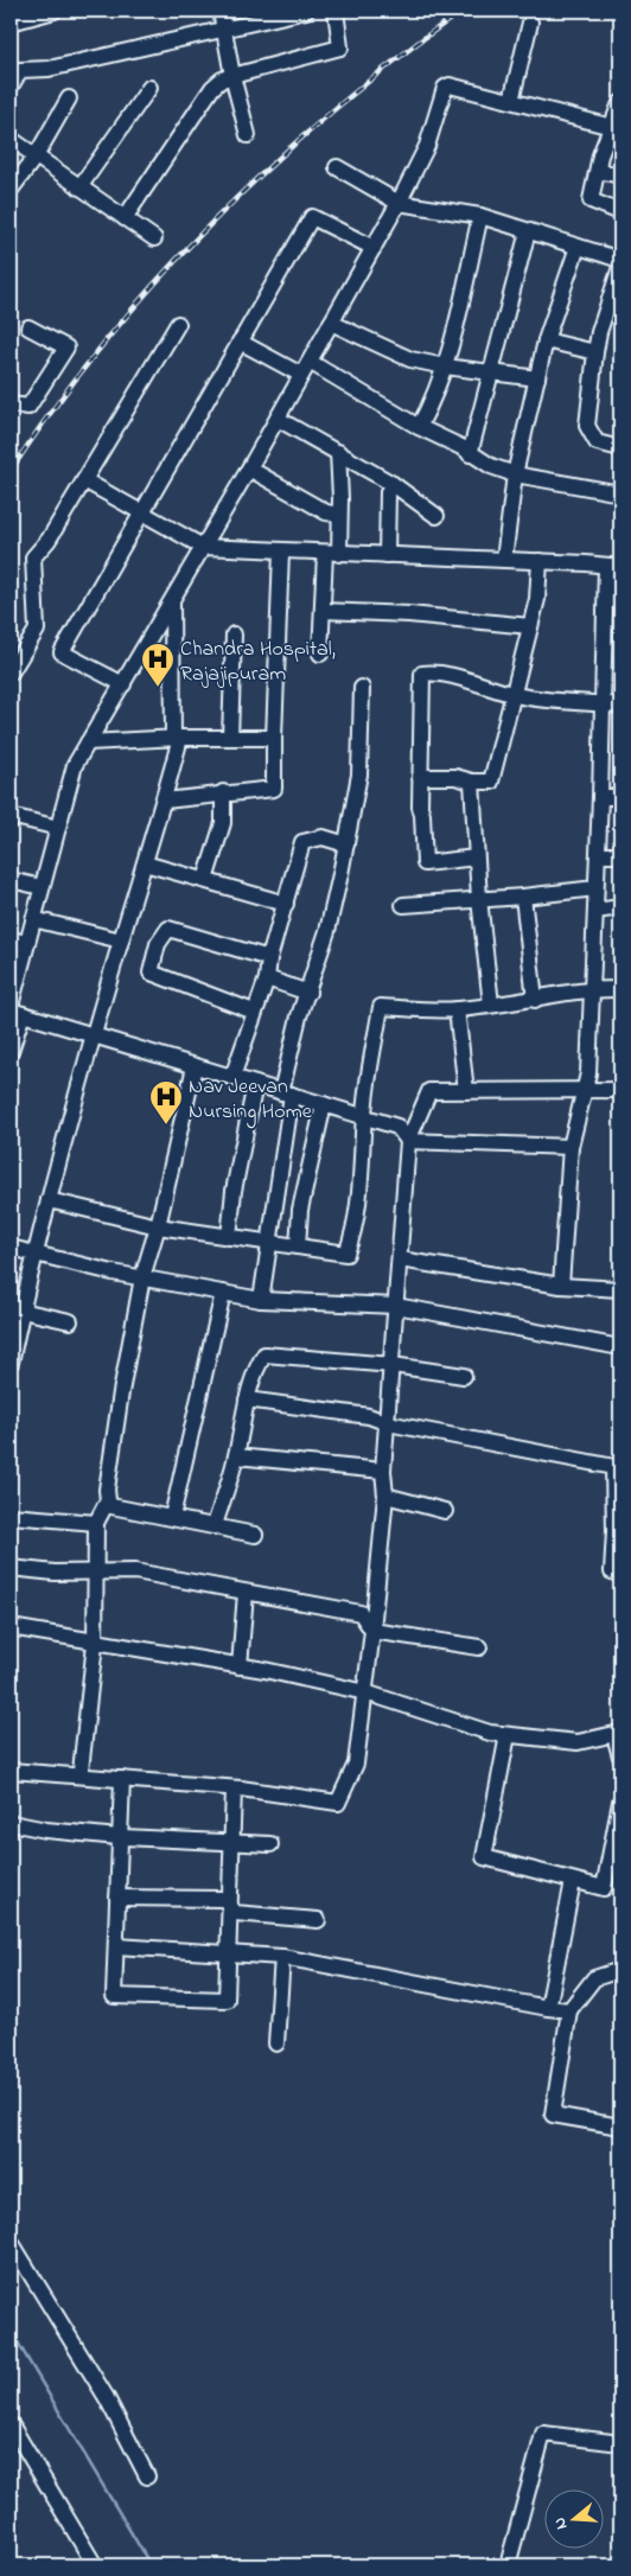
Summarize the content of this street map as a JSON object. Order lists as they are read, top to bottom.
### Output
{
  "places": {
    "hospital": ["Chandra Hospital, Rajajipuram", "Nav Jeevan Nursing Home"]
  },
  "north": "left"
}
